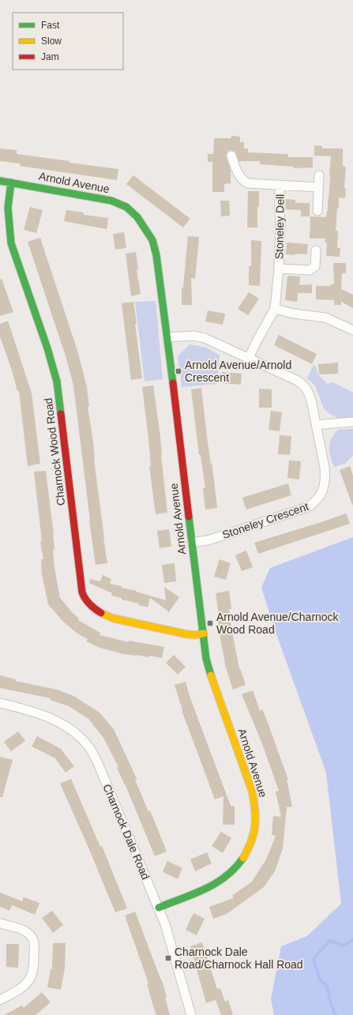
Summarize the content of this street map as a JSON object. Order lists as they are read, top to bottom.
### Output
{
  "streets": {
    "street": [
      "Arnold Avenue",
      "Stoneley Dell",
      "Charnock Wood Road",
      "Stoneley Crescent",
      "Charnock Dale Road"
    ]
  },
  "crossings": [
    ["Arnold Avenue", "Charnock Wood Road"],
    ["Arnold Avenue", "Stoneley Crescent"],
    ["Arnold Avenue", "Charnock Dale Road"],
    ["Stoneley Dell", "Stoneley Crescent"]
  ],
  "places": {
    "transit": ["Arnold Avenue/Arnold Crescent", "Arnold Avenue/Charnock Wood Road", "Charnock Dale Road/Charnock Hall Road"]
  },
  "legend": ["Fast", "Slow", "Jam"]
}
